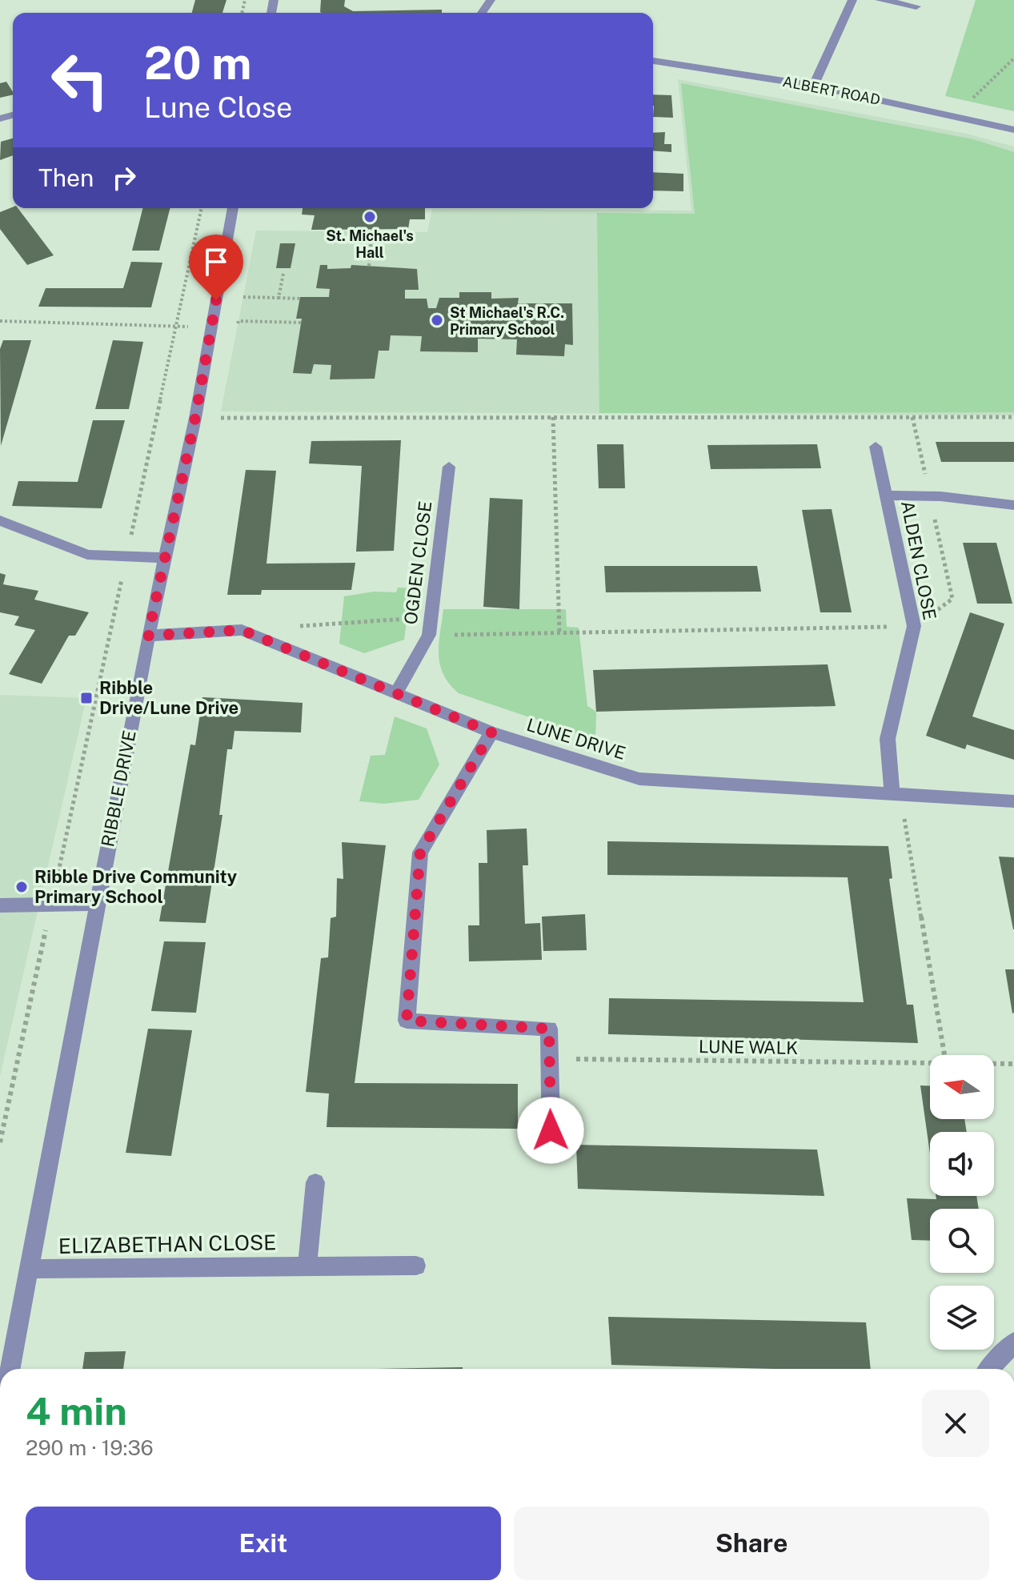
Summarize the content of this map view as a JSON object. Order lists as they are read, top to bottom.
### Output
{
  "streets": {
    "street": [
      "ALBERT ROAD",
      "ALDEN CLOSE",
      "OGDEN CLOSE",
      "LUNE DRIVE",
      "RIBBLE DRIVE",
      "ELIZABETHAN CLOSE"
    ],
    "path": ["LUNE WALK"]
  },
  "crossings": [
    ["ALDEN CLOSE", "LUNE DRIVE"],
    ["OGDEN CLOSE", "LUNE DRIVE"],
    ["LUNE DRIVE", "RIBBLE DRIVE"],
    ["RIBBLE DRIVE", "ELIZABETHAN CLOSE"]
  ],
  "places": {
    "other": ["St. Michael's Hall", "St Michael's R.C. Primary School", "Ribble Drive Community Primary School"],
    "transit": ["Ribble Drive/Lune Drive"]
  },
  "north": "left",
  "page": {
    "turn": ["20 m", "Lune Close"],
    "then": "Then",
    "heading": ["4 min", "290 m · 19:36"],
    "buttons": ["Exit", "Share"]
  }
}
